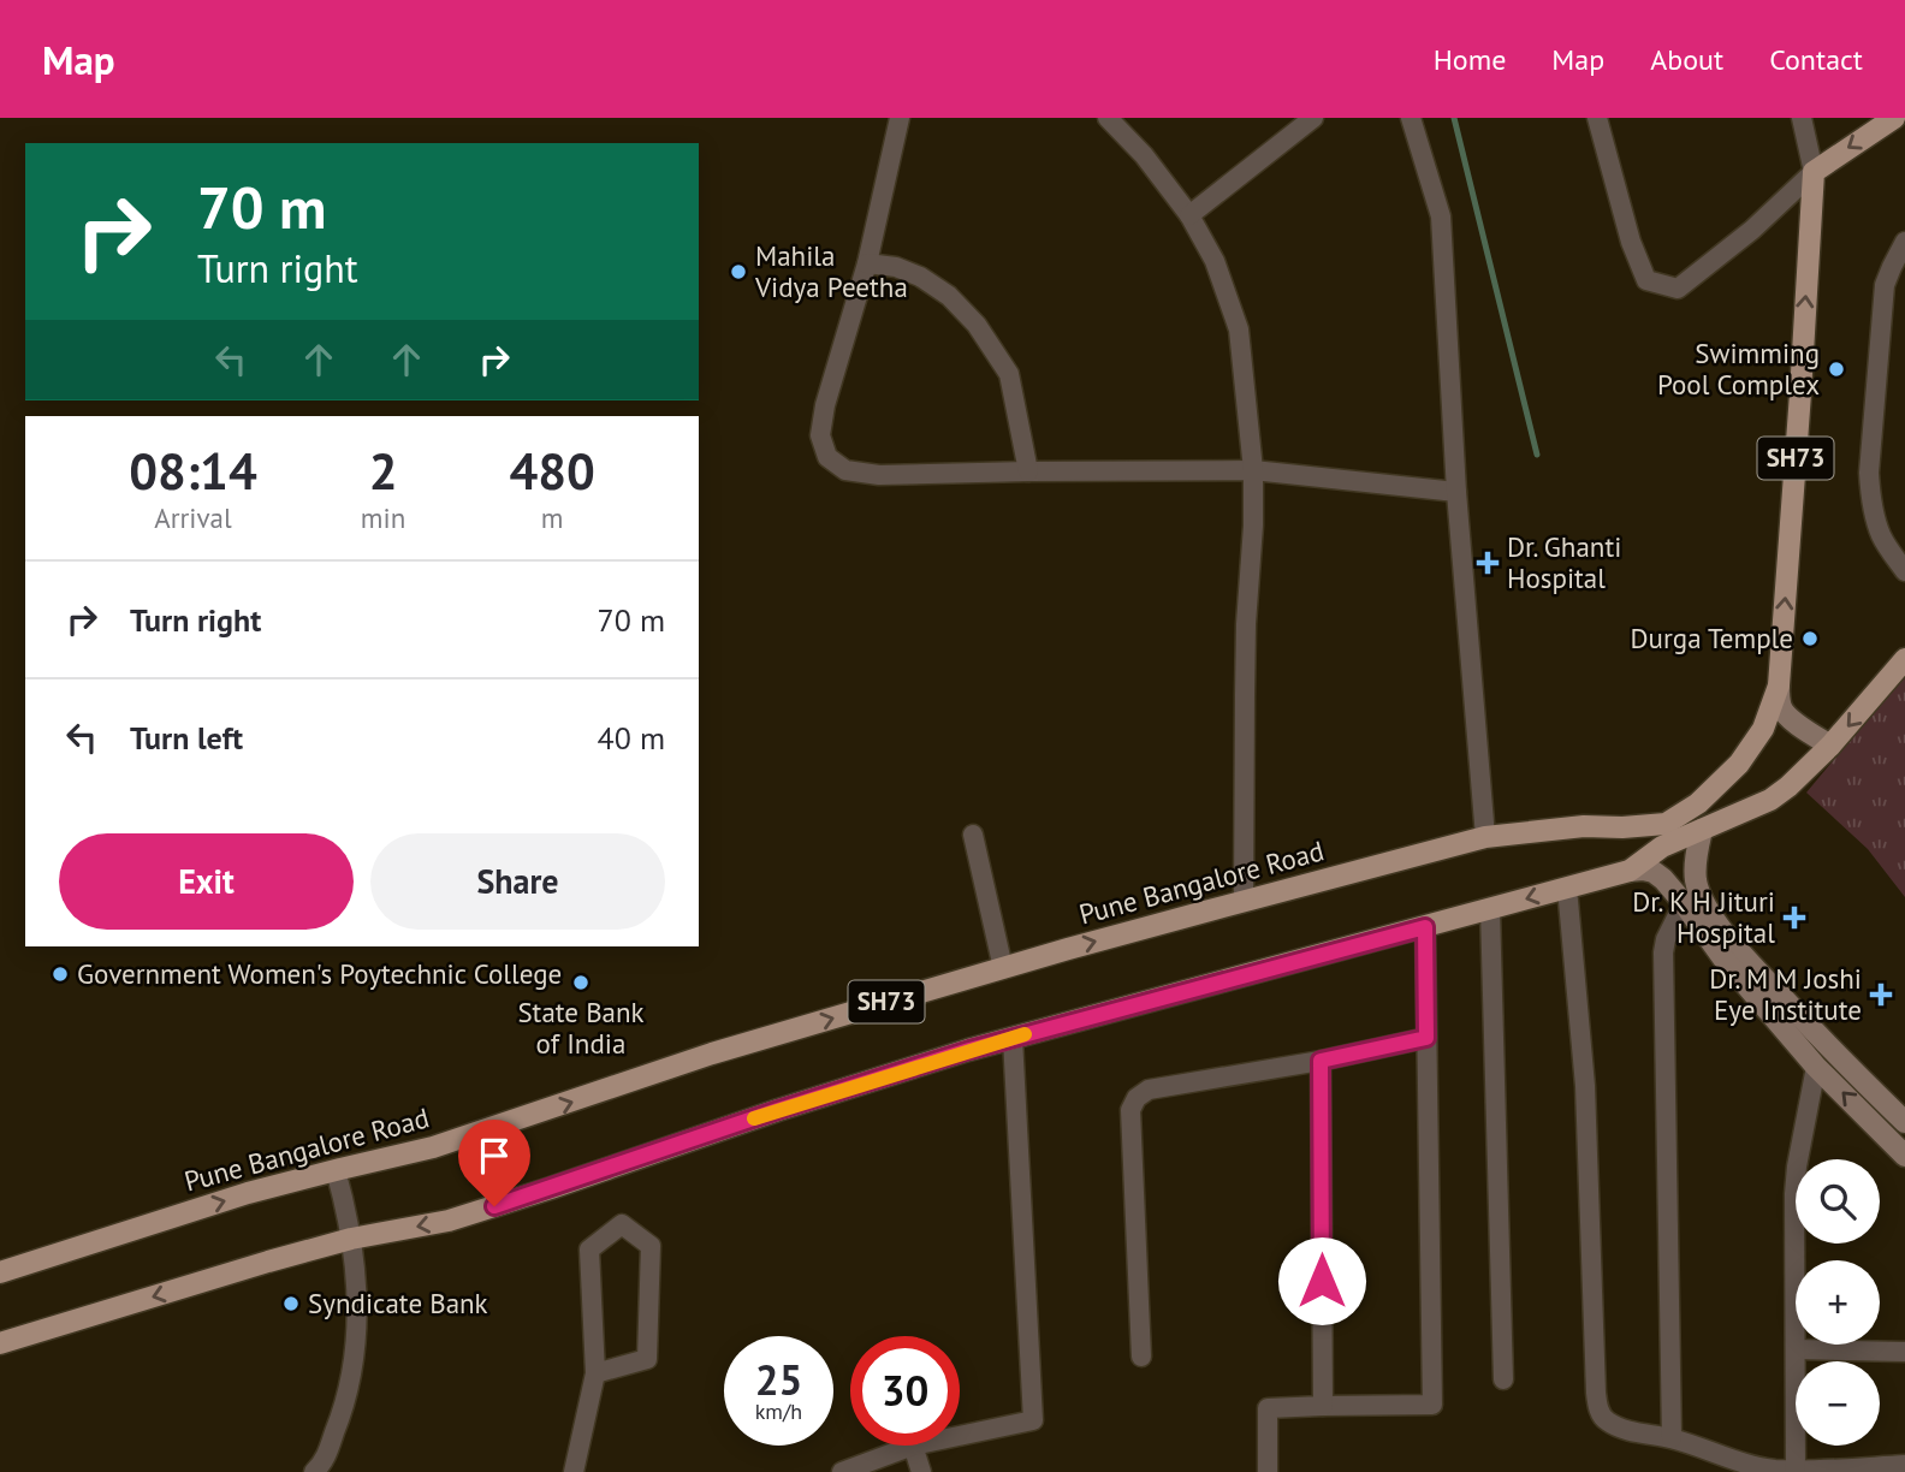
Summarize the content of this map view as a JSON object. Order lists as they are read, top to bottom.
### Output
{
  "streets": {
    "main road": ["SH73", "Pune Bangalore Road"]
  },
  "places": {
    "other": [
      "Mahila Vidya Peetha",
      "Swimming Pool Complex",
      "Durga Temple",
      "Government Women's Poytechnic College",
      "State Bank of India",
      "Syndicate Bank"
    ],
    "health": ["Dr. Ghanti Hospital", "Dr. K H Jituri Hospital", "Dr. M M Joshi Eye Institute"]
  },
  "page": {
    "header": "Map",
    "nav": [
      "Home",
      "Map",
      "About",
      "Contact"
    ],
    "turn": ["70 m", "Turn right"],
    "eta": [
      "08:14",
      "Arrival",
      "2",
      "min",
      "480",
      "m"
    ],
    "list": [
      {
        "name": "Turn right",
        "value": "70 m"
      },
      {
        "name": "Turn left",
        "value": "40 m"
      }
    ],
    "buttons": ["Exit", "Share"],
    "map_buttons": ["+", "−"],
    "speed": "25 km/h",
    "limit": "30"
  }
}
